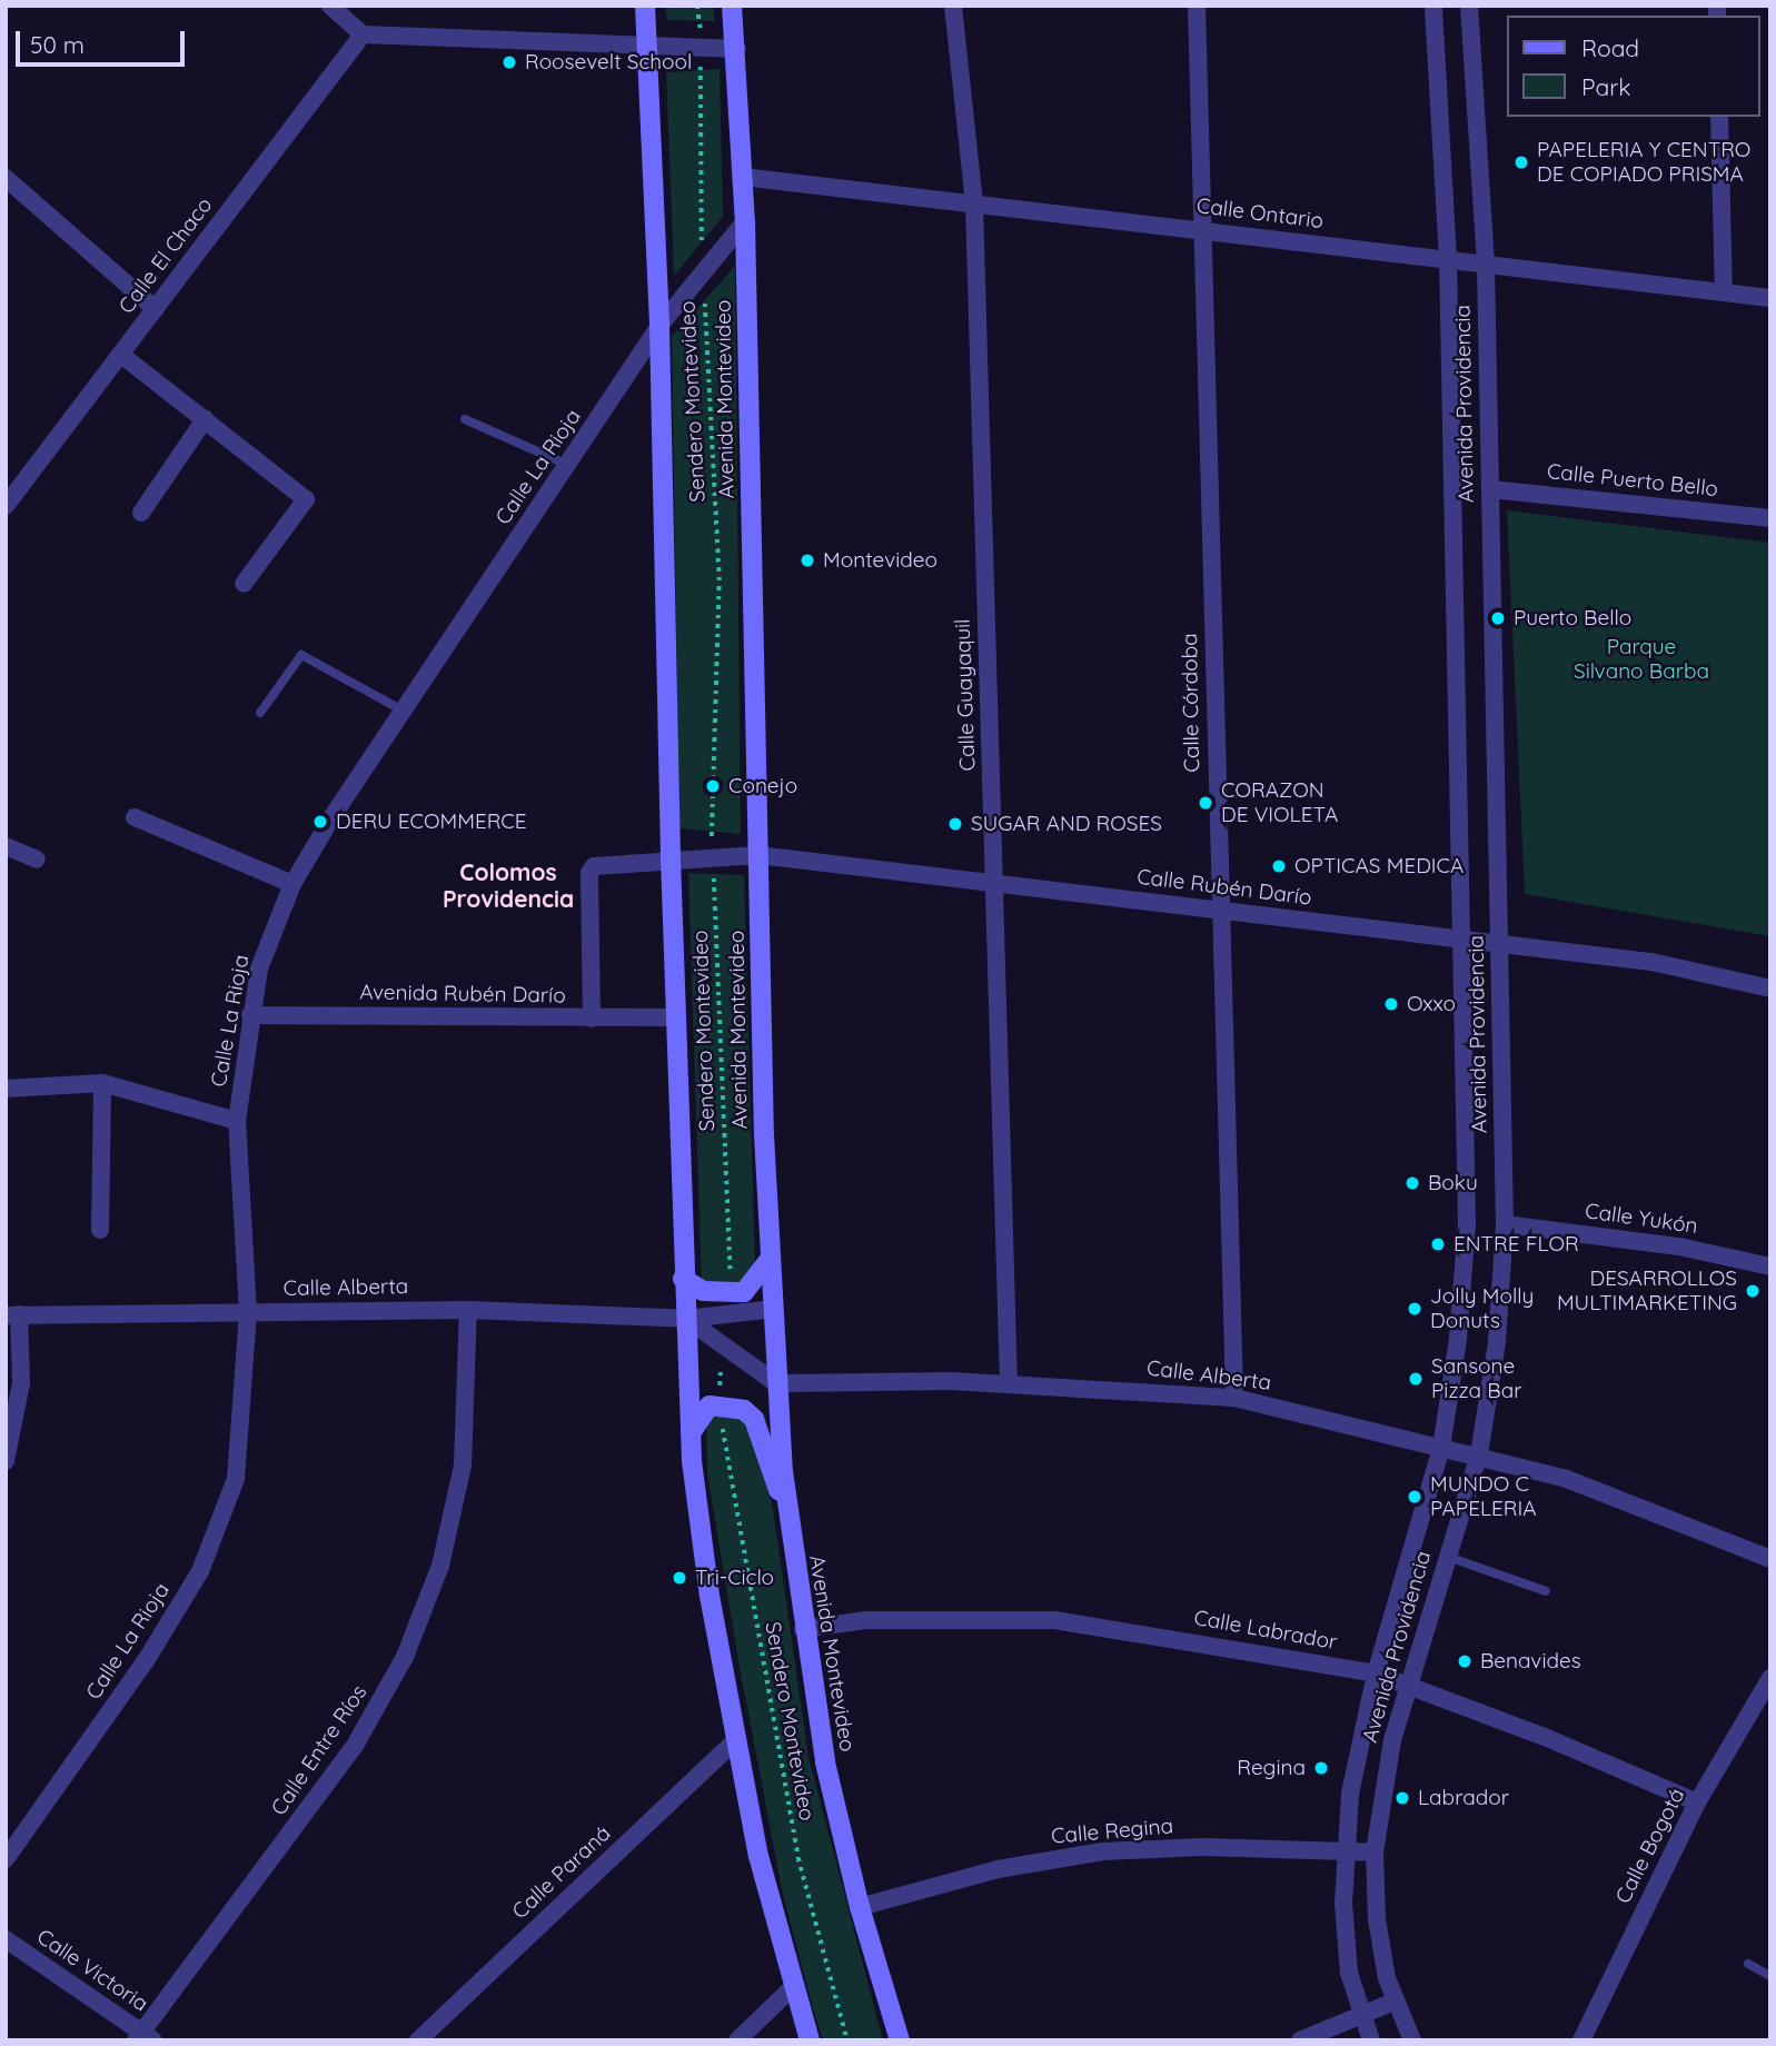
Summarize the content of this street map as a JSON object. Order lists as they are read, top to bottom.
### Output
{
  "streets": {
    "street": [
      "Calle Ontario",
      "Calle El Chaco",
      "Avenida Montevideo",
      "Avenida Providencia",
      "Calle La Rioja",
      "Calle Puerto Bello",
      "Calle Guayaquil",
      "Calle Córdoba",
      "Calle Rubén Darío",
      "Avenida Rubén Darío",
      "Calle Yukón",
      "Calle Alberta",
      "Calle Labrador",
      "Calle Entre Ríos",
      "Calle Regina",
      "Calle Bogotá",
      "Calle Paraná",
      "Calle Victoria"
    ],
    "path": ["Sendero Montevideo"]
  },
  "crossings": [
    ["Calle Ontario", "Avenida Montevideo"],
    ["Calle Ontario", "Avenida Providencia"],
    ["Calle Ontario", "Calle Guayaquil"],
    ["Calle Ontario", "Calle Córdoba"],
    ["Avenida Montevideo", "Calle La Rioja"],
    ["Avenida Montevideo", "Calle Rubén Darío"],
    ["Avenida Montevideo", "Calle Alberta"],
    ["Avenida Montevideo", "Calle Labrador"],
    ["Avenida Montevideo", "Calle Regina"],
    ["Sendero Montevideo", "Calle La Rioja"],
    ["Sendero Montevideo", "Calle Rubén Darío"],
    ["Avenida Providencia", "Calle Puerto Bello"],
    ["Avenida Providencia", "Calle Rubén Darío"],
    ["Avenida Providencia", "Calle Yukón"],
    ["Avenida Providencia", "Calle Alberta"],
    ["Avenida Providencia", "Calle Labrador"],
    ["Avenida Providencia", "Calle Regina"],
    ["Calle La Rioja", "Avenida Rubén Darío"],
    ["Calle La Rioja", "Calle Alberta"],
    ["Calle Guayaquil", "Calle Rubén Darío"],
    ["Calle Guayaquil", "Calle Alberta"],
    ["Calle Córdoba", "Calle Rubén Darío"],
    ["Calle Córdoba", "Calle Alberta"],
    ["Calle Rubén Darío", "Avenida Rubén Darío"],
    ["Calle Alberta", "Calle Entre Ríos"],
    ["Calle Labrador", "Calle Bogotá"],
    ["Calle Entre Ríos", "Calle Victoria"]
  ],
  "districts": ["Colomos Providencia"],
  "parks": ["Parque Silvano Barba"],
  "places": [
    "Roosevelt School",
    "PAPELERIA Y CENTRO DE COPIADO PRISMA",
    "Montevideo",
    "Puerto Bello",
    "Conejo",
    "CORAZON DE VIOLETA",
    "DERU ECOMMERCE",
    "SUGAR AND ROSES",
    "OPTICAS MEDICA",
    "Oxxo",
    "Boku",
    "ENTRE FLOR",
    "DESARROLLOS MULTIMARKETING",
    "Jolly Molly Donuts",
    "Sansone Pizza Bar",
    "MUNDO C PAPELERIA",
    "Tri-Ciclo",
    "Benavides",
    "Regina",
    "Labrador"
  ],
  "legend": ["Road", "Park"],
  "scale_bar": "50 m"
}
